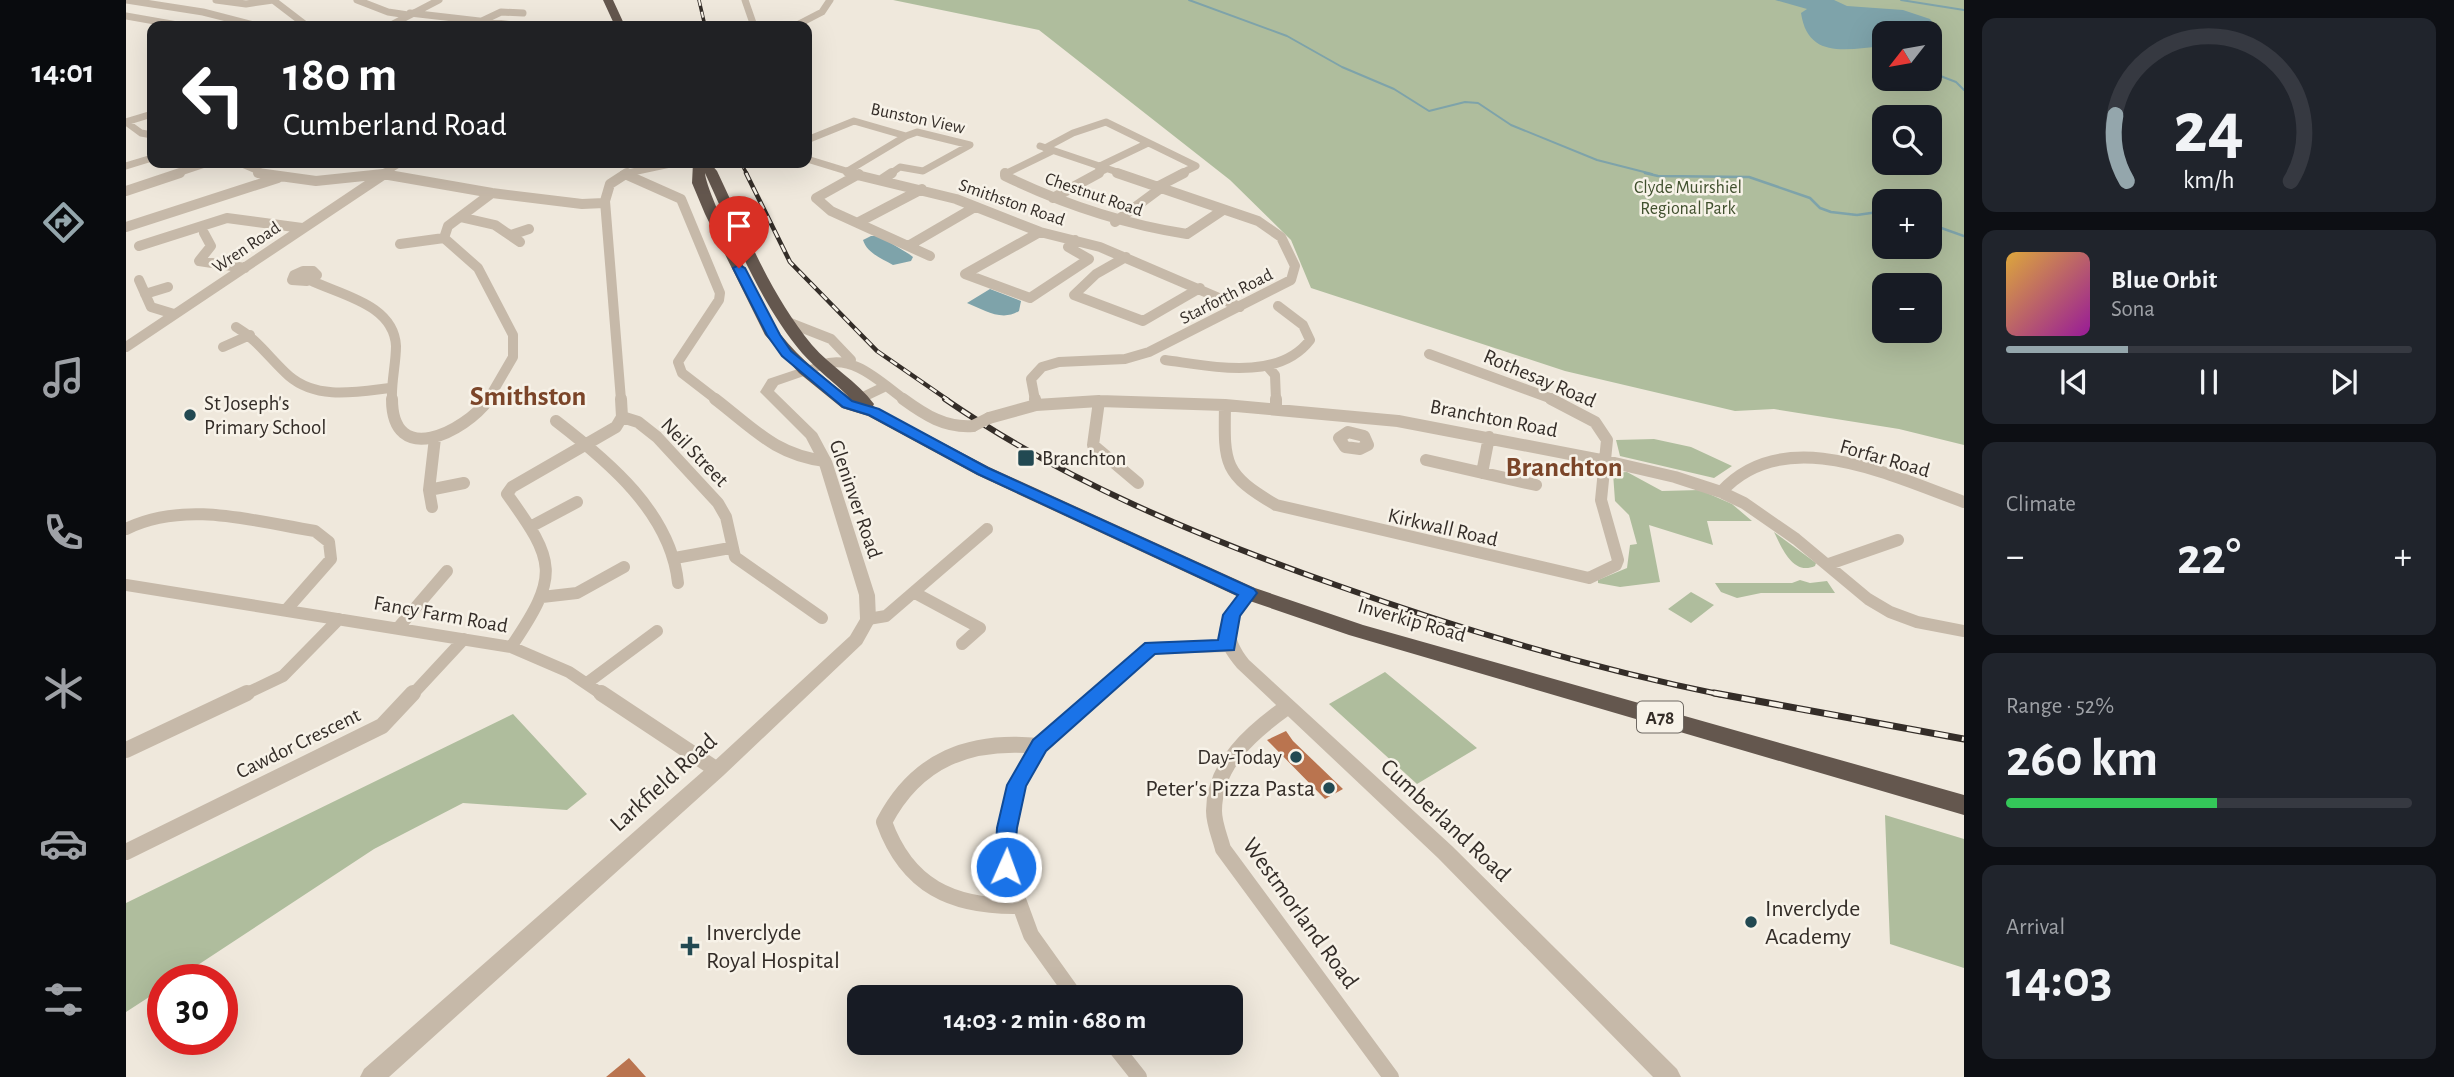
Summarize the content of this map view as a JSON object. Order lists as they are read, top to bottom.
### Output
{
  "streets": {
    "highway": ["Inverkip Road", "A78"],
    "street": [
      "Bunston View",
      "Chestnut Road",
      "Smithston Road",
      "Wren Road",
      "Starforth Road",
      "Rothesay Road",
      "Branchton Road",
      "Neil Street",
      "Forfar Road",
      "Gleninver Road",
      "Kirkwall Road",
      "Fancy Farm Road",
      "Cawdor Crescent",
      "Larkfield Road",
      "Cumberland Road",
      "Westmorland Road"
    ]
  },
  "crossings": [
    ["Bunston View", "Smithston Road"],
    ["Chestnut Road", "Starforth Road"],
    ["Smithston Road", "Starforth Road"],
    ["Starforth Road", "Branchton Road"],
    ["Rothesay Road", "Branchton Road"],
    ["Rothesay Road", "Kirkwall Road"],
    ["Branchton Road", "Forfar Road"],
    ["Branchton Road", "Kirkwall Road"],
    ["Gleninver Road", "Inverkip Road"],
    ["Gleninver Road", "Larkfield Road"],
    ["Fancy Farm Road", "Cawdor Crescent"],
    ["Fancy Farm Road", "Larkfield Road"],
    ["Cumberland Road", "Westmorland Road"]
  ],
  "districts": ["Smithston", "Branchton"],
  "parks": ["Clyde Muirshiel Regional Park"],
  "places": {
    "other": [
      "St Joseph's Primary School",
      "Day-Today",
      "Peter's Pizza Pasta",
      "Inverclyde Academy"
    ],
    "transit": ["Branchton"],
    "health": ["Inverclyde Royal Hospital"]
  },
  "north": "bottom left",
  "page": {
    "tabs": "14:01",
    "map_buttons": ["+", "−"],
    "turn": ["180 m", "Cumberland Road"],
    "song": ["Blue Orbit", "Sona"],
    "tile": [
      "Climate",
      ["Range · 52%", "260 km"],
      ["Arrival", "14:03"]
    ],
    "heat": ["−", "22°", "+"],
    "limit": "30",
    "trip": "14:03 · 2 min · 680 m",
    "gauge": ["24", "km/h"]
  }
}
